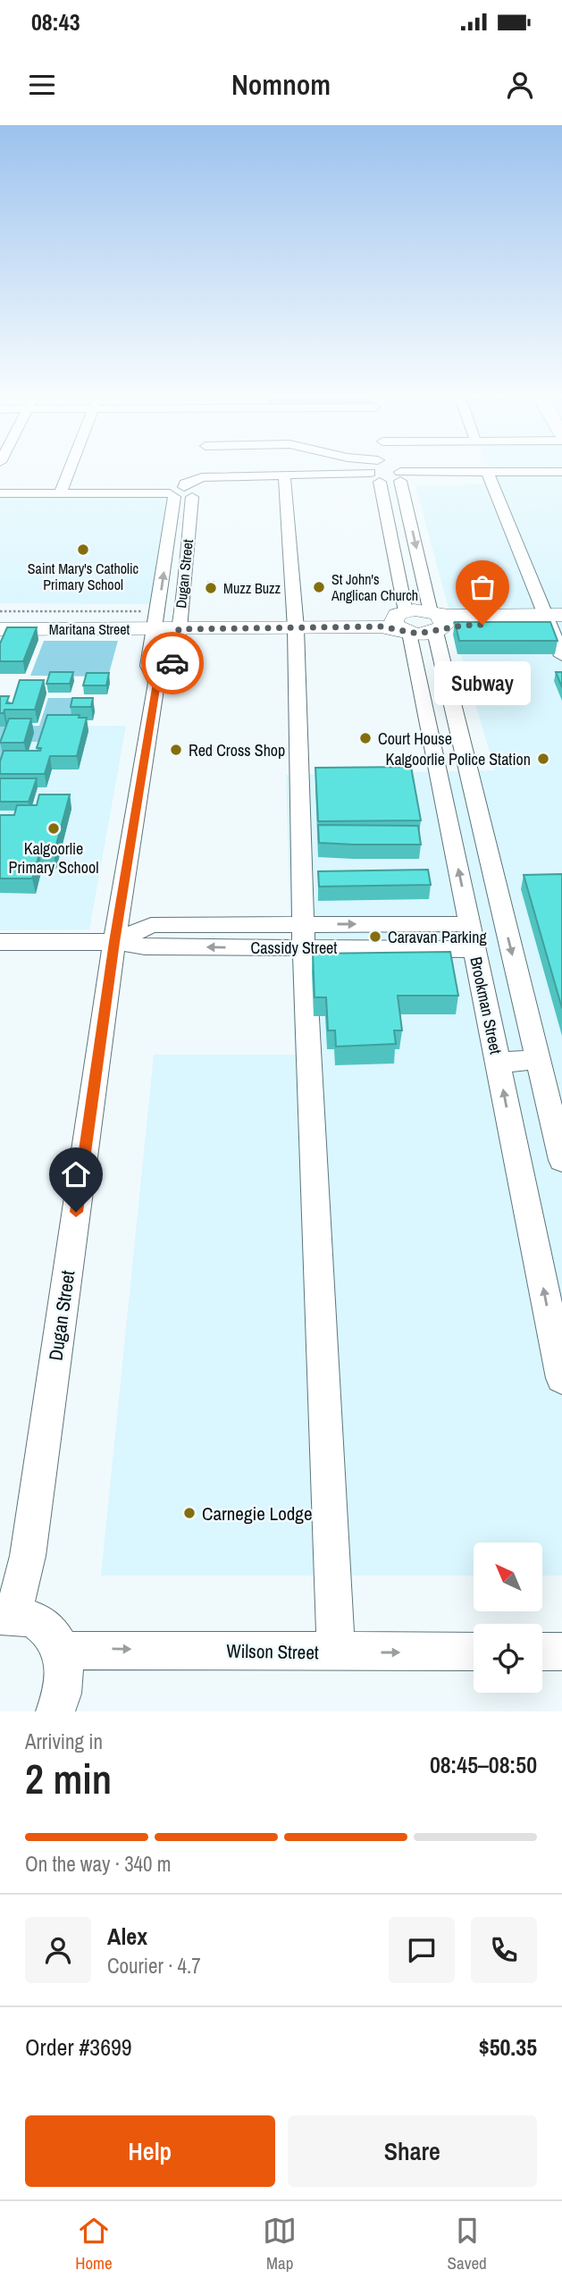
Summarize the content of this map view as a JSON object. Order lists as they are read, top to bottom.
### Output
{
  "streets": {
    "main road": ["Maritana Street"],
    "street": [
      "Dugan Street",
      "Cassidy Street",
      "Brookman Street",
      "Wilson Street"
    ]
  },
  "crossings": [
    ["Dugan Street", "Maritana Street"],
    ["Dugan Street", "Cassidy Street"],
    ["Maritana Street", "Brookman Street"],
    ["Cassidy Street", "Brookman Street"]
  ],
  "one_way": ["Wilson Street"],
  "places": [
    "Saint Mary's Catholic Primary School",
    "St John's Anglican Church",
    "Muzz Buzz",
    "Subway",
    "Court House",
    "Red Cross Shop",
    "Kalgoorlie Police Station",
    "Kalgoorlie Primary School",
    "Caravan Parking",
    "Carnegie Lodge"
  ],
  "north": "top left",
  "page": {
    "status": "08:43",
    "header": "Nomnom",
    "bubble": "Subway",
    "heading": ["2 min", "Arriving in", "08:45–08:50"],
    "panel": [
      "Alex",
      "Courier · 4.7",
      "Order #3699",
      "$50.35"
    ],
    "bar": "On the way · 340 m",
    "buttons": ["Help", "Share"],
    "tabs": ["Home", "Map", "Saved"]
  }
}
